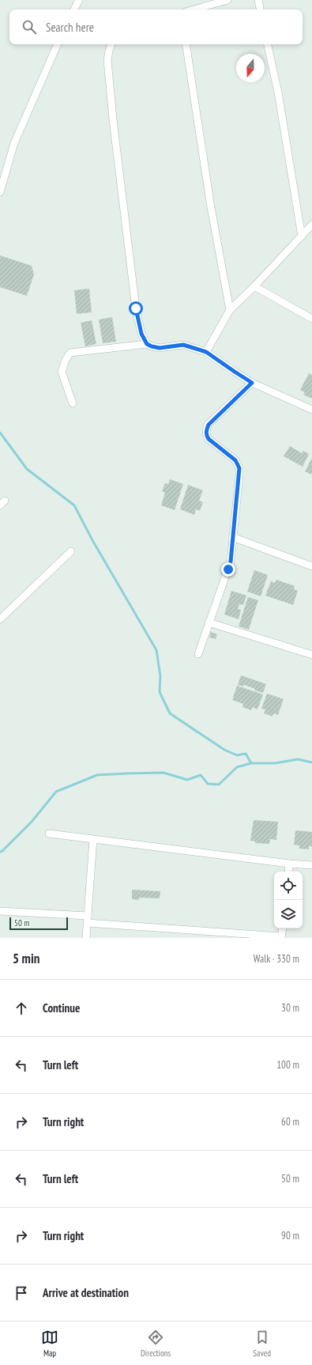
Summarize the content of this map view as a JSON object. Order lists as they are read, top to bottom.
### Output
{
  "scale_bar": "50 m",
  "north": "bottom",
  "page": {
    "search": "Search here",
    "scale": "50 m",
    "heading": ["5 min", "Walk · 330 m"],
    "list": [
      ["Continue", "30 m"],
      ["Turn left", "100 m"],
      ["Turn right", "60 m"],
      ["Turn left", "50 m"],
      ["Turn right", "90 m"],
      "Arrive at destination"
    ],
    "nav": ["Map", "Directions", "Saved"]
  }
}
